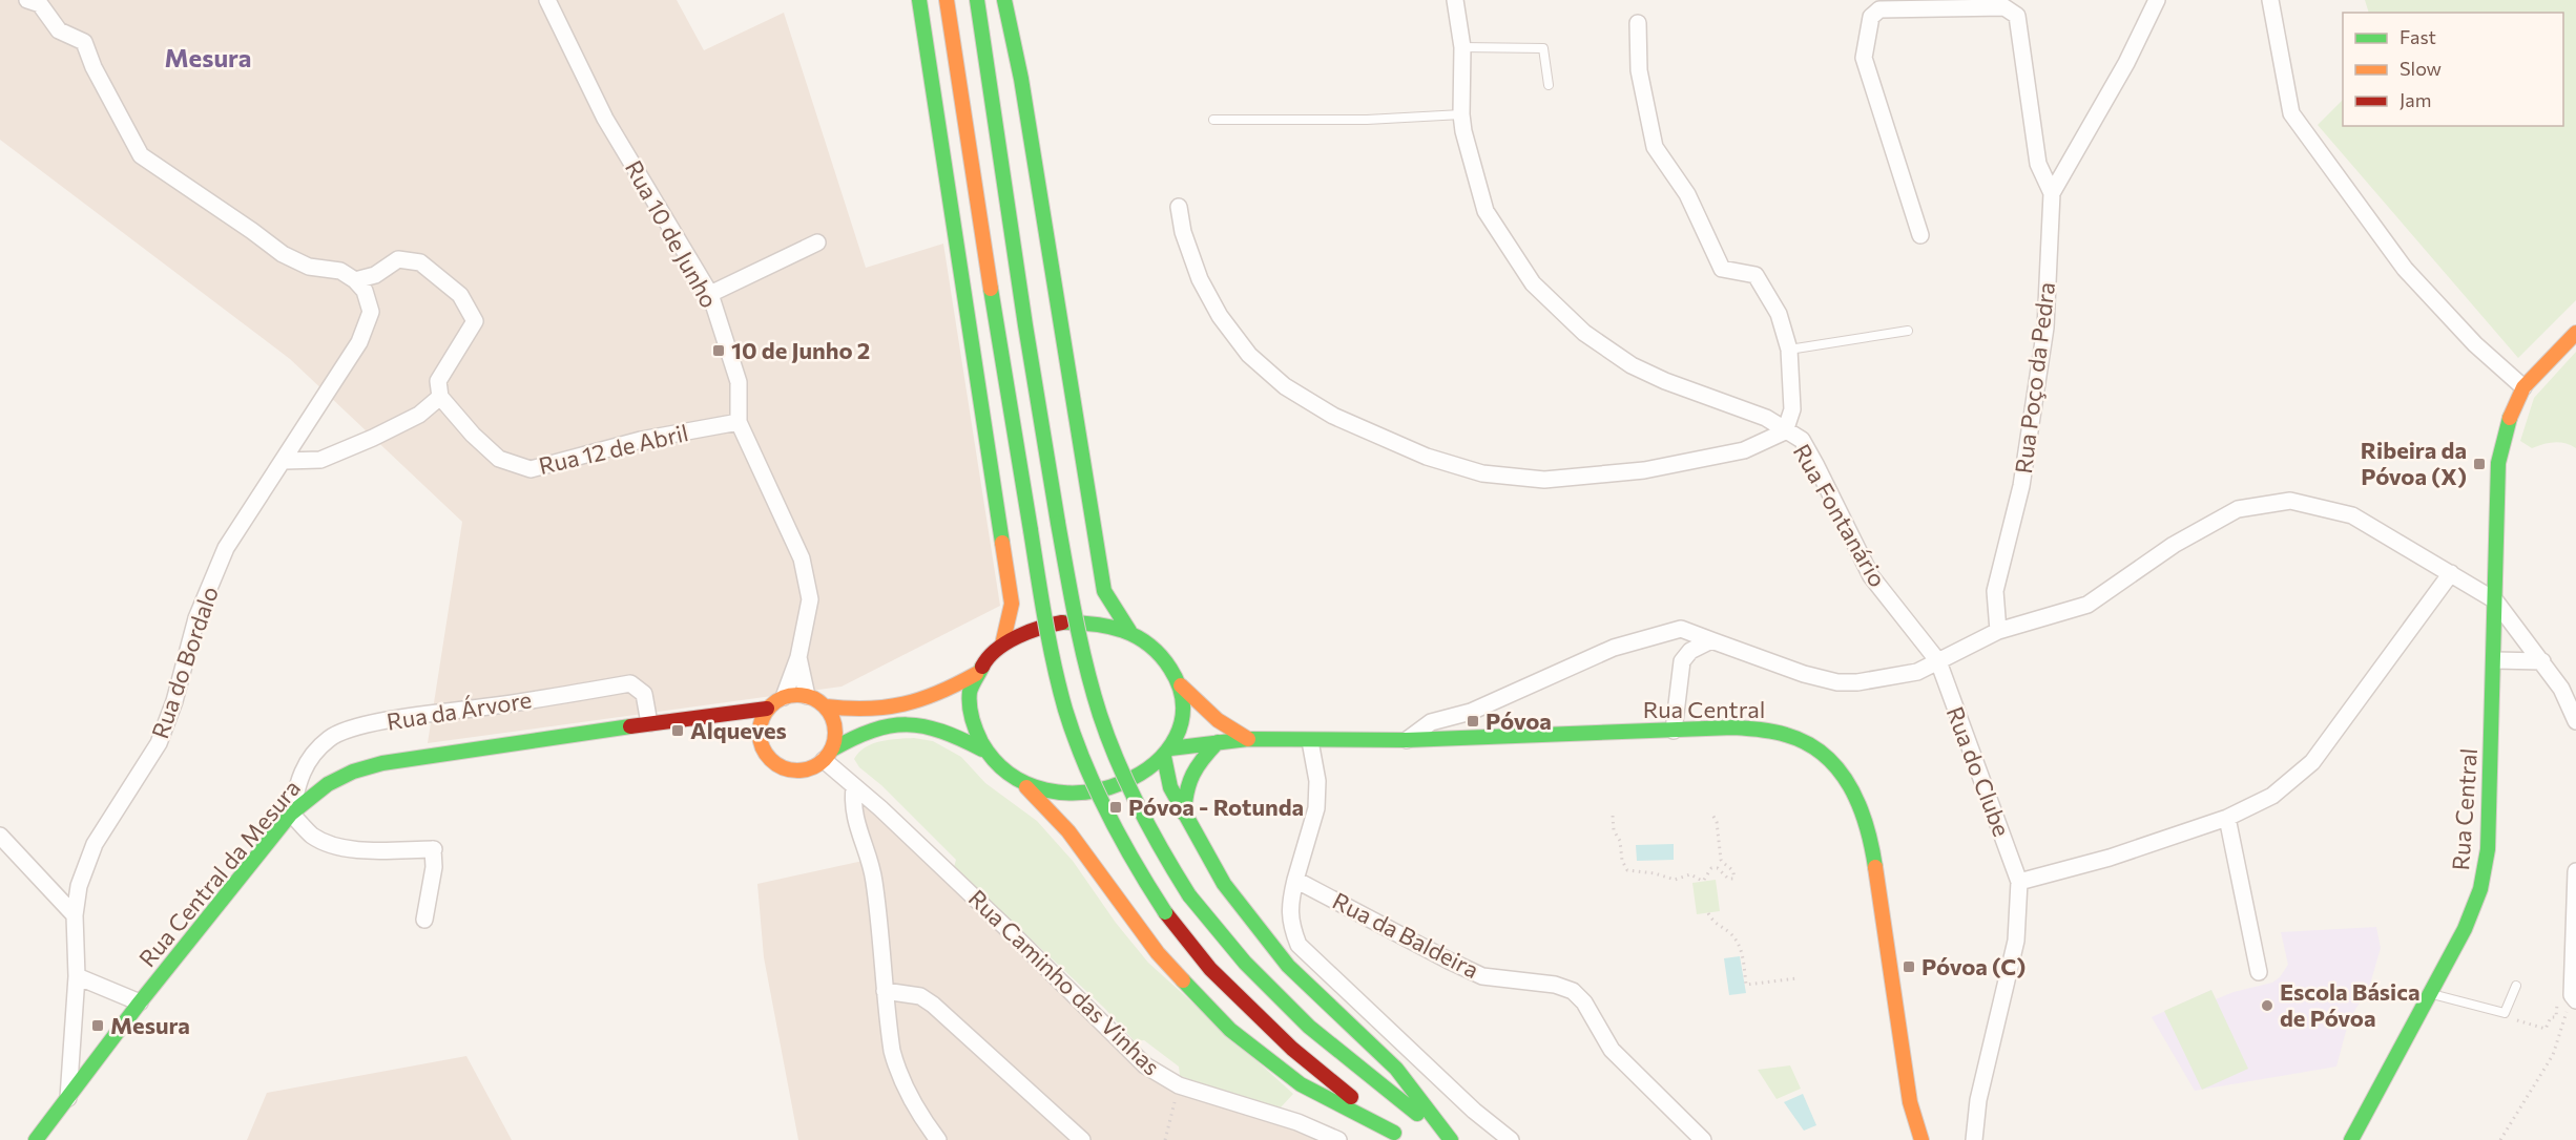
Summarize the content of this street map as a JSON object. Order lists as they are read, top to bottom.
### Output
{
  "streets": {
    "main road": ["Rua Central", "Rua Central da Mesura"],
    "street": [
      "Rua 10 de Junho",
      "Rua Poço da Pedra",
      "Rua 12 de Abril",
      "Rua Fontanário",
      "Rua do Bordalo",
      "Rua da Árvore",
      "Rua do Clube",
      "Rua da Baldeira",
      "Rua Caminho das Vinhas"
    ]
  },
  "crossings": [
    ["Rua 10 de Junho", "Rua 12 de Abril"],
    ["Rua 10 de Junho", "Rua Caminho das Vinhas"],
    ["Rua Fontanário", "Rua do Clube"],
    ["Rua do Bordalo", "Rua Central da Mesura"],
    ["Rua da Árvore", "Rua Central da Mesura"]
  ],
  "districts": ["Mesura"],
  "places": {
    "transit": [
      "10 de Junho 2",
      "Ribeira da Póvoa (X)",
      "Póvoa",
      "Alqueves",
      "Póvoa - Rotunda",
      "Póvoa (C)",
      "Mesura"
    ],
    "other": ["Escola Básica de Póvoa"]
  },
  "legend": ["Fast", "Slow", "Jam"]
}
